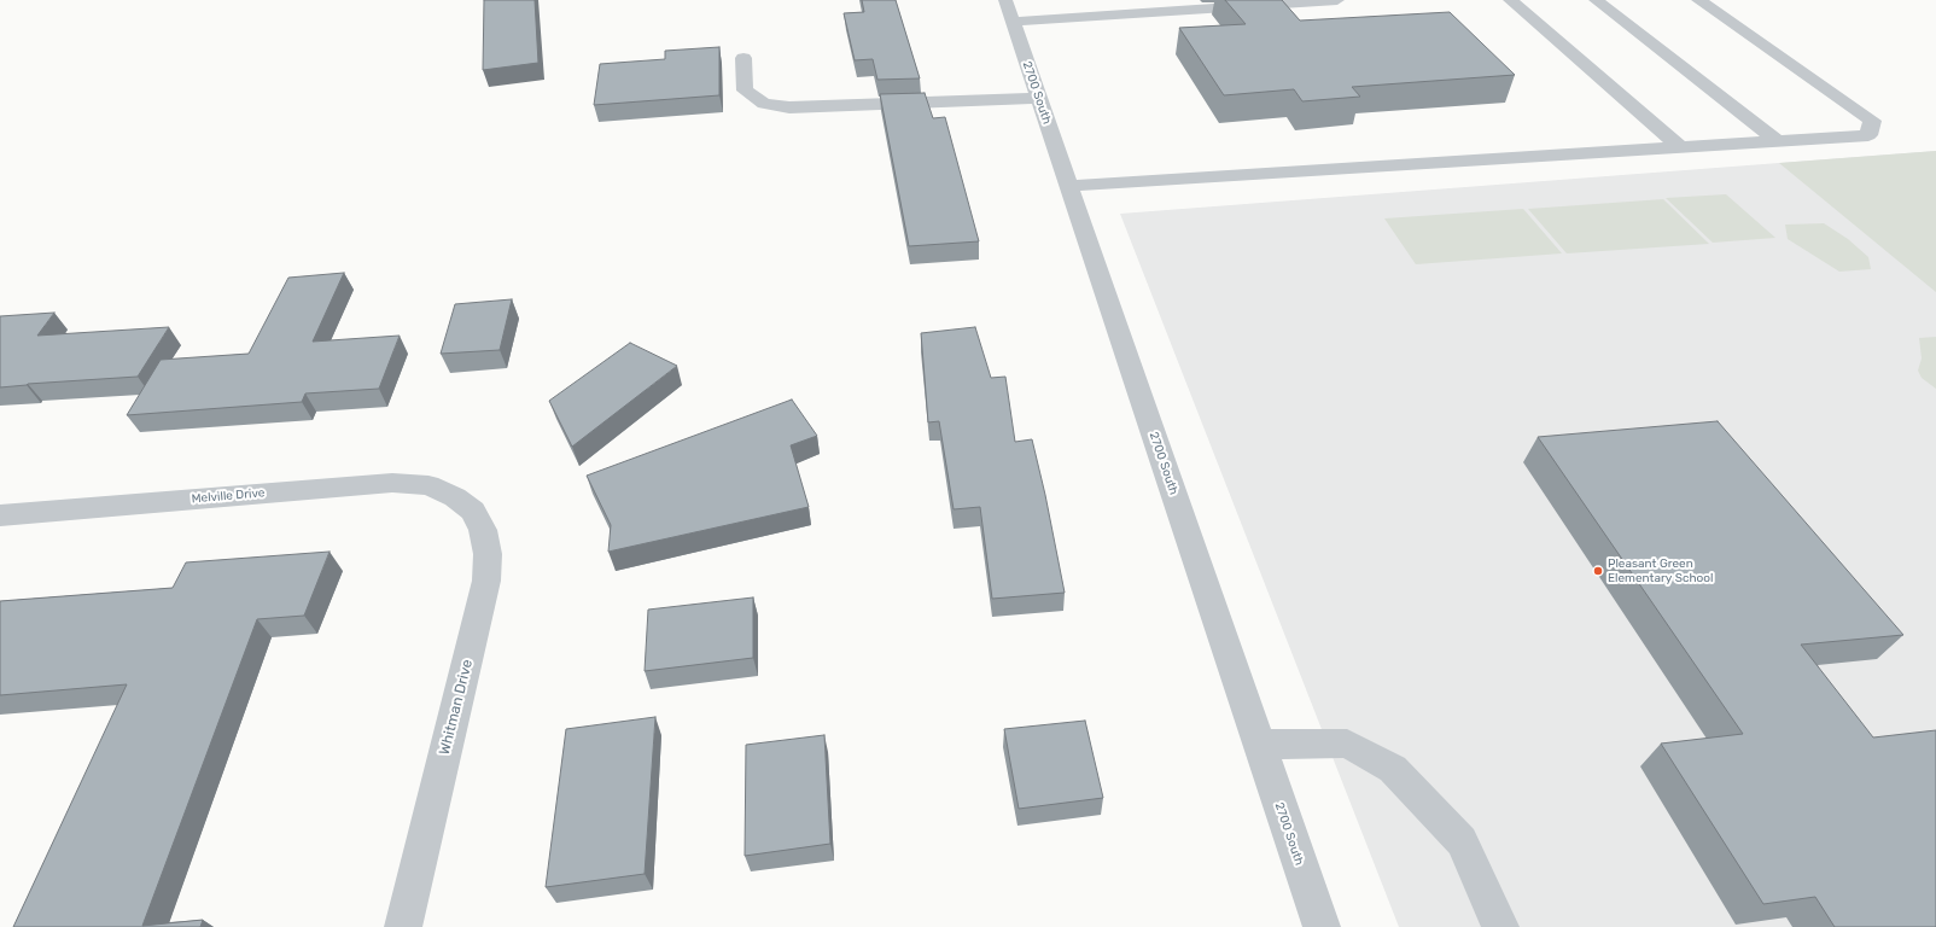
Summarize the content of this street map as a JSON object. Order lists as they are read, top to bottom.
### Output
{
  "streets": {
    "street": ["2700 South", "Melville Drive", "Whitman Drive"]
  },
  "crossings": [
    ["Melville Drive", "Whitman Drive"]
  ],
  "places": ["Pleasant Green Elementary School"]
}
